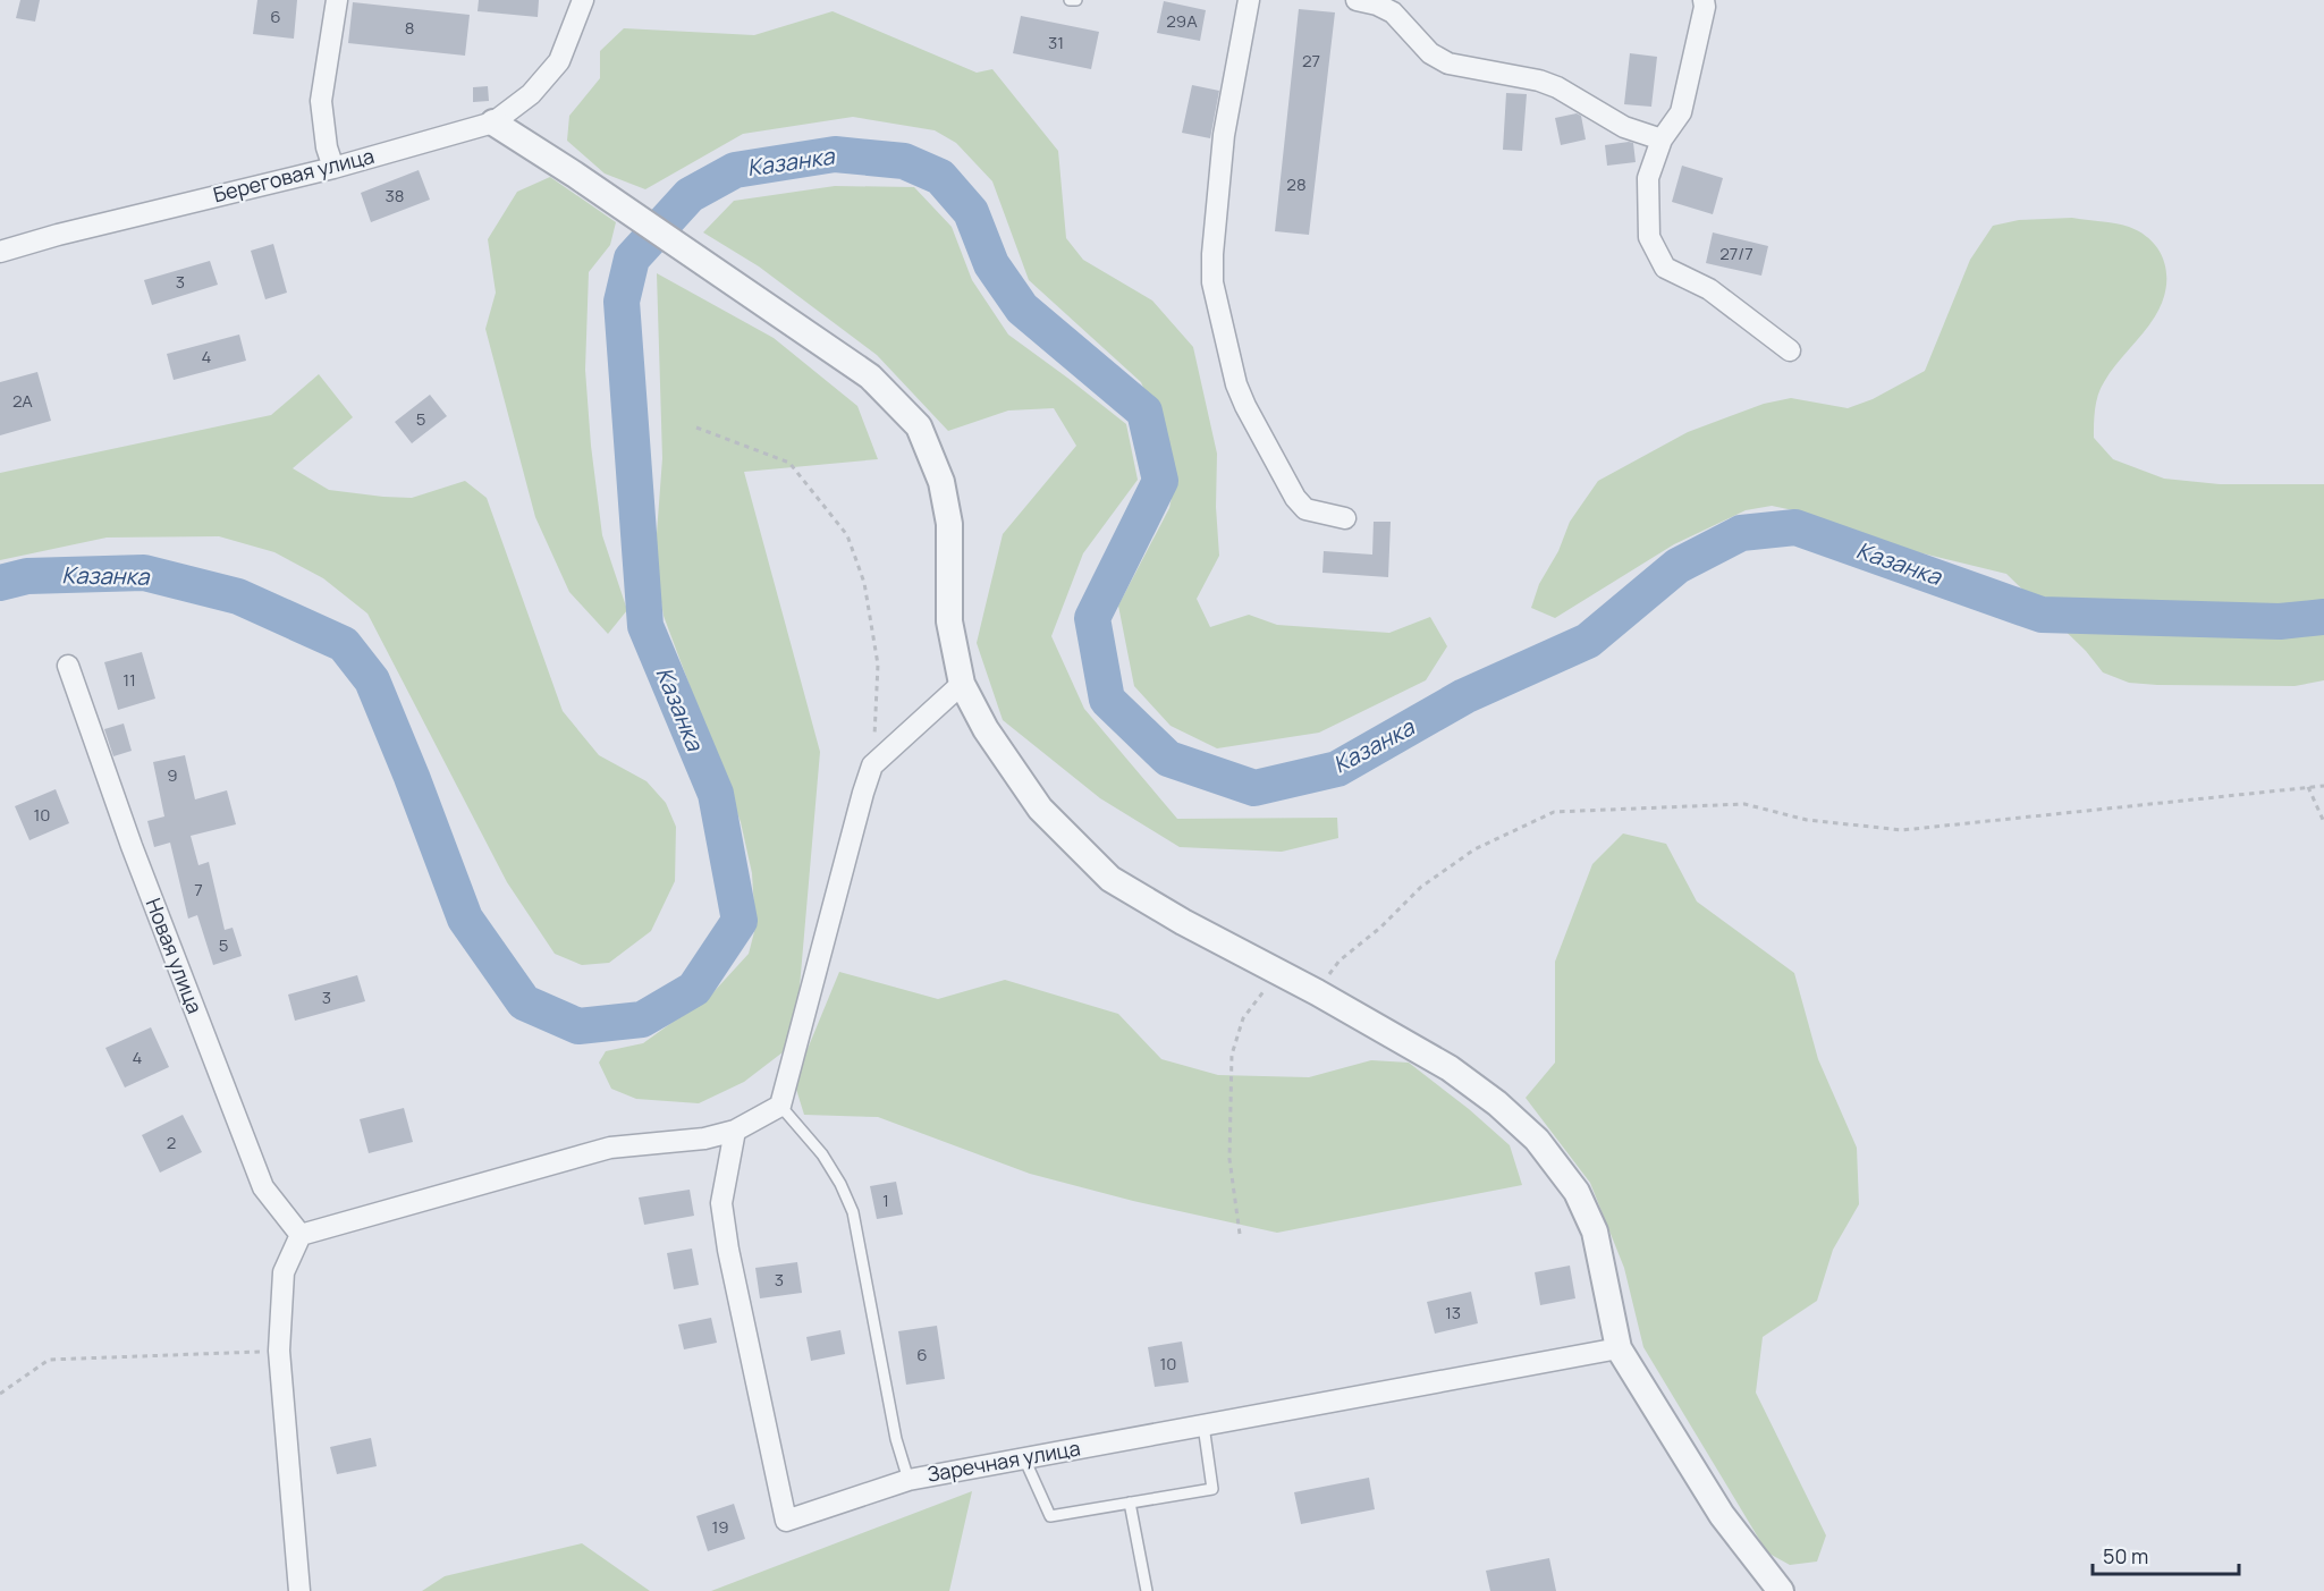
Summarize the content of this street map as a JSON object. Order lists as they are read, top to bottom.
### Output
{
  "streets": {
    "street": ["Береговая улица", "Новая улица", "Заречная улица"]
  },
  "water": ["Казанка"],
  "house_numbers": [
    "6",
    "29А",
    "8",
    "31",
    "27",
    "28",
    "38",
    "27/7",
    "3",
    "4",
    "2А",
    "5",
    "11",
    "9",
    "10",
    "7",
    "5",
    "3",
    "4",
    "2",
    "1",
    "3",
    "13",
    "6",
    "10",
    "19"
  ],
  "scale_bar": "50 m"
}
